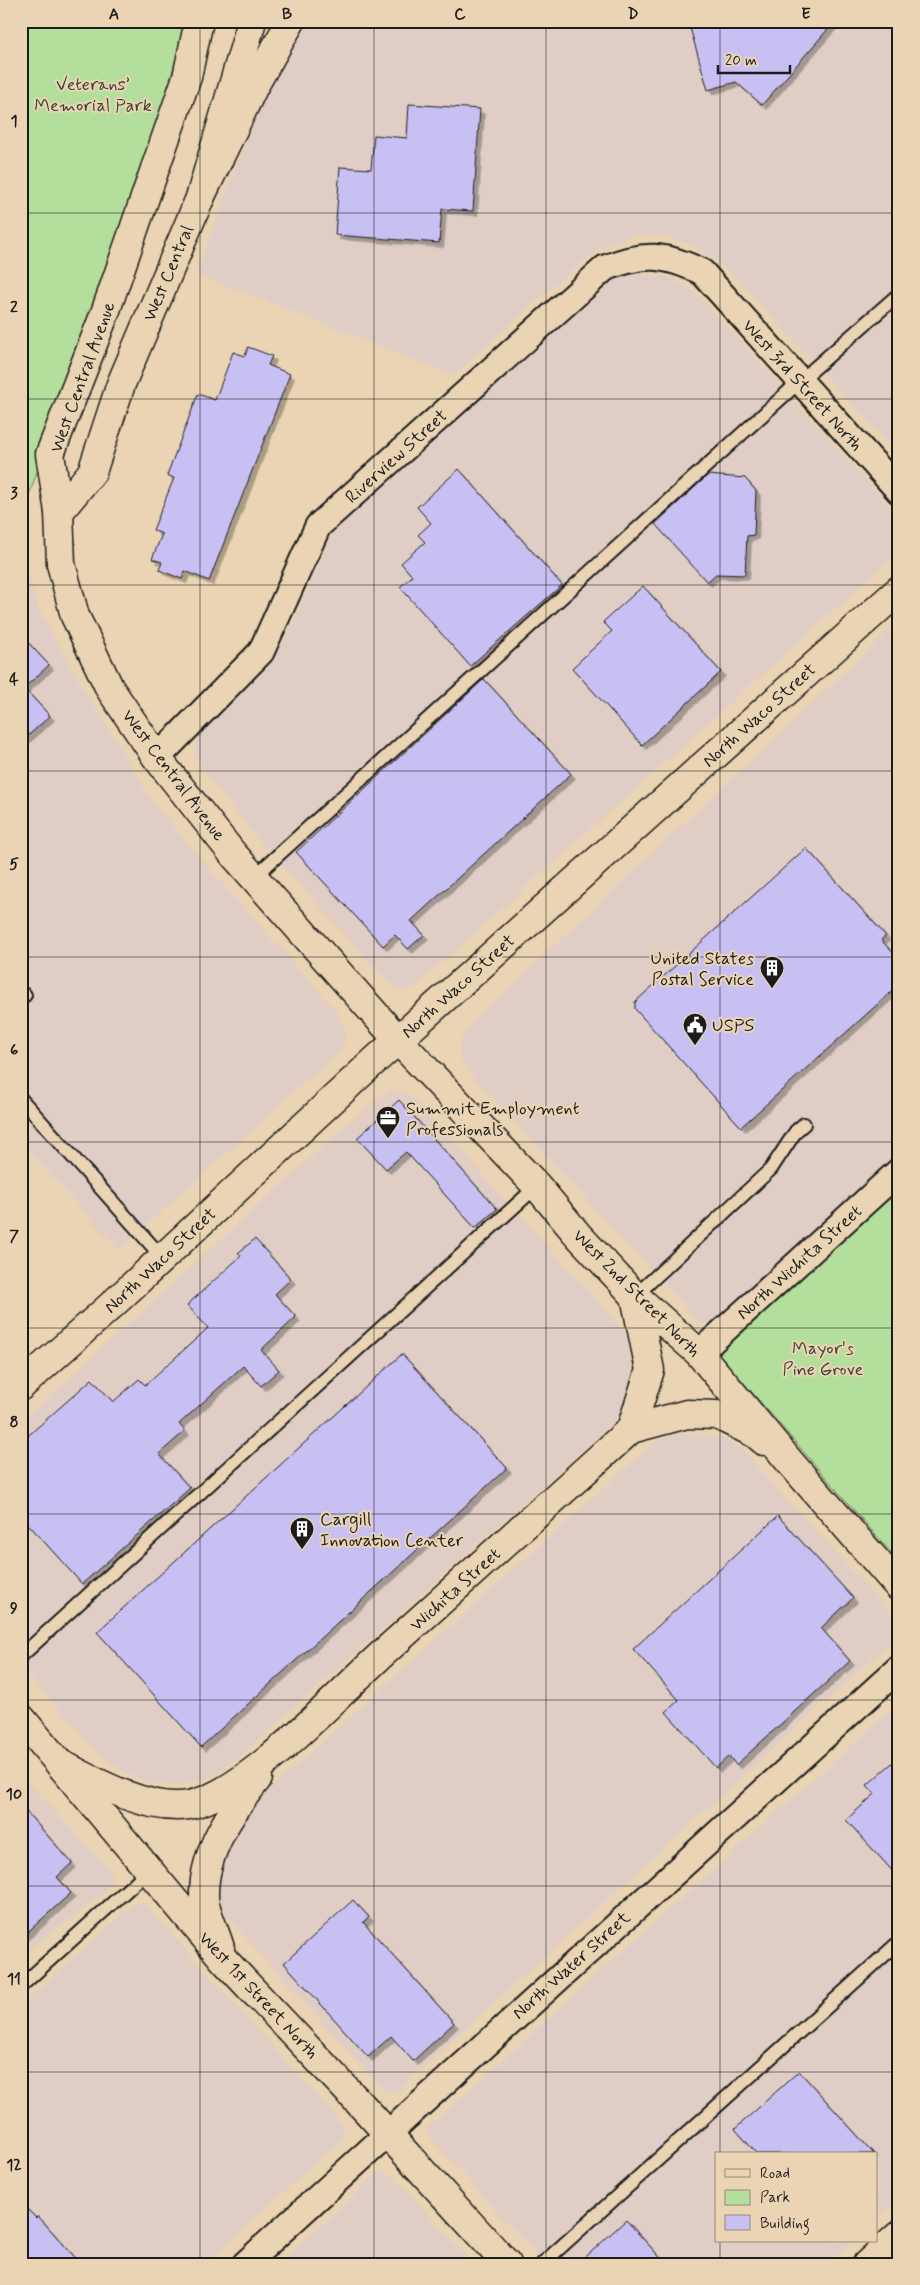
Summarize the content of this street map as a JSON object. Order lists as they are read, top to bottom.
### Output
{
  "streets": {
    "street": [
      "West Central",
      "West Central Avenue",
      "West 3rd Street North",
      "Riverview Street",
      "North Waco Street",
      "North Wichita Street",
      "West 2nd Street North",
      "Wichita Street",
      "North Water Street",
      "West 1st Street North"
    ]
  },
  "crossings": [
    ["West Central", "West Central Avenue"],
    ["West Central Avenue", "Riverview Street"],
    ["West Central Avenue", "West 2nd Street North"],
    ["West 3rd Street North", "Riverview Street"],
    ["North Waco Street", "West 2nd Street North"],
    ["North Wichita Street", "West 2nd Street North"],
    ["North Water Street", "West 1st Street North"]
  ],
  "parks": ["Veterans’ Memorial Park", "Mayor's Pine Grove"],
  "places": {
    "building": ["United States Postal Service", "Cargill Innovation Center"],
    "public building": ["USPS"],
    "office": ["Summit Employment Professionals"]
  },
  "legend": ["Road", "Park", "Building"],
  "scale_bar": "20 m",
  "grid": {
    "columns": [
      "A",
      "B",
      "C",
      "D",
      "E"
    ],
    "rows": [
      "1",
      "2",
      "3",
      "4",
      "5",
      "6",
      "7",
      "8",
      "9",
      "10",
      "11",
      "12"
    ]
  }
}
